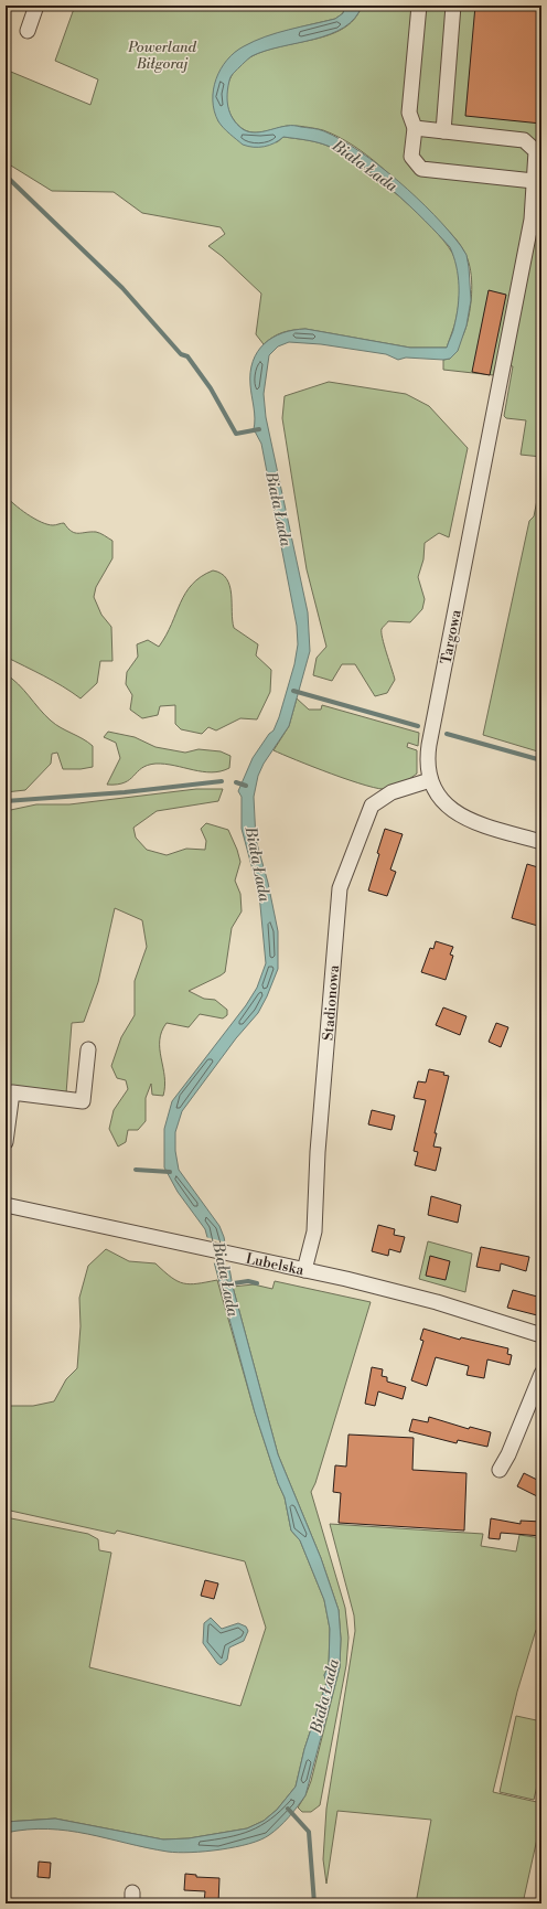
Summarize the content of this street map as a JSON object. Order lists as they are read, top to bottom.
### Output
{
  "streets": {
    "street": ["Targowa", "Stadionowa", "Lubelska"]
  },
  "crossings": [
    ["Targowa", "Stadionowa"],
    ["Stadionowa", "Lubelska"]
  ],
  "water": ["Biała Łada"],
  "parks": ["Powerland Biłgoraj"]
}
